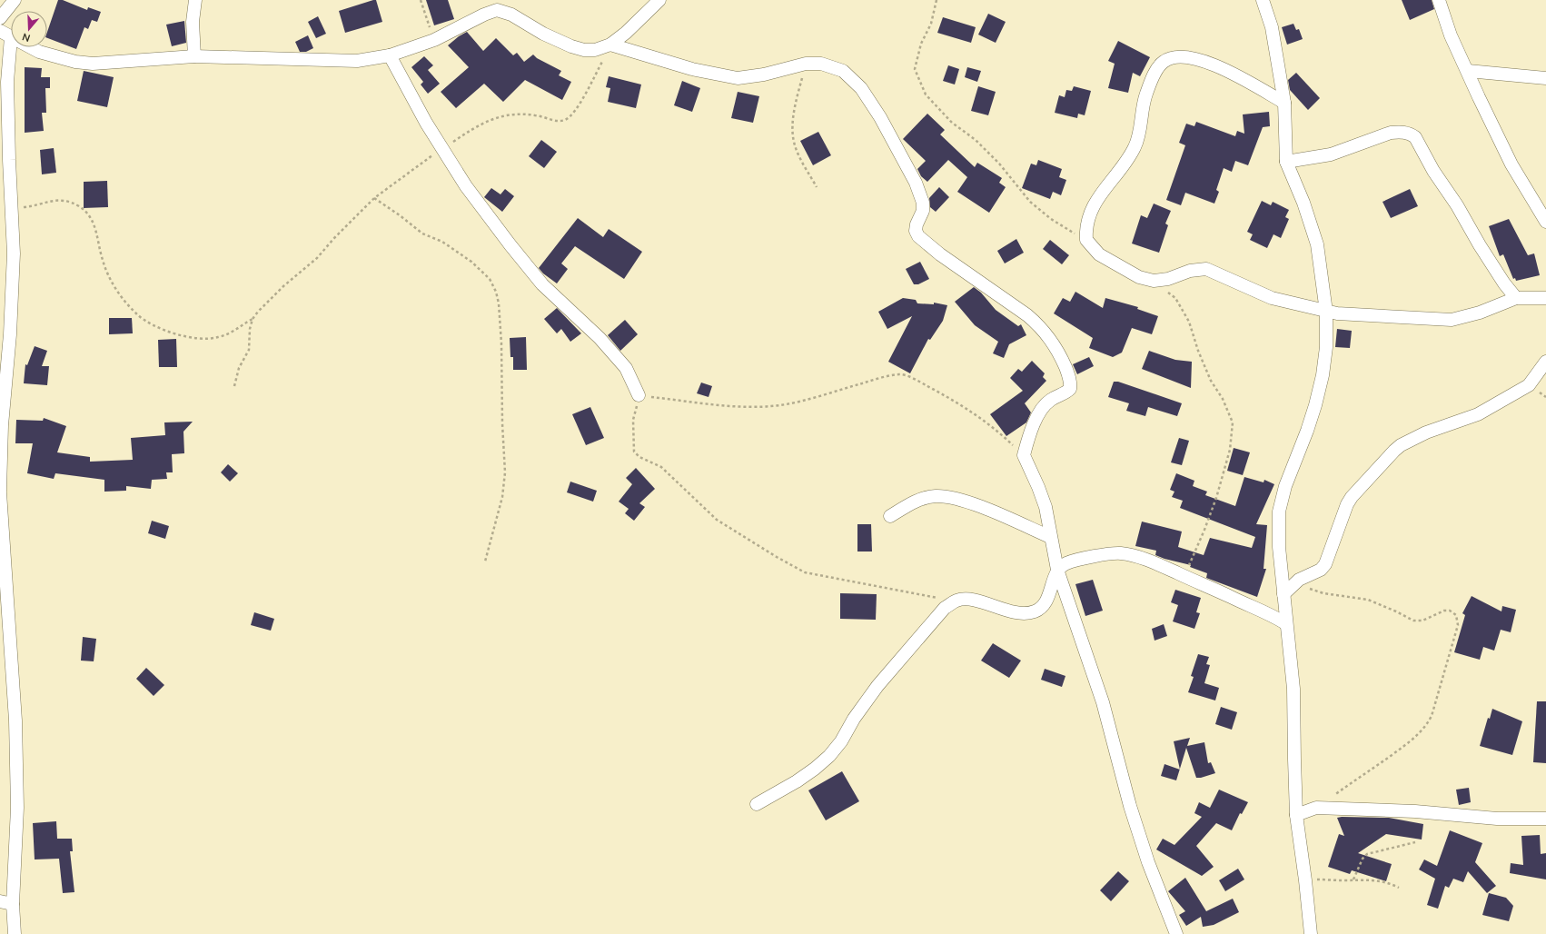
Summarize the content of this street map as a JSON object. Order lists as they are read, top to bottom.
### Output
{
  "north": "bottom"
}
